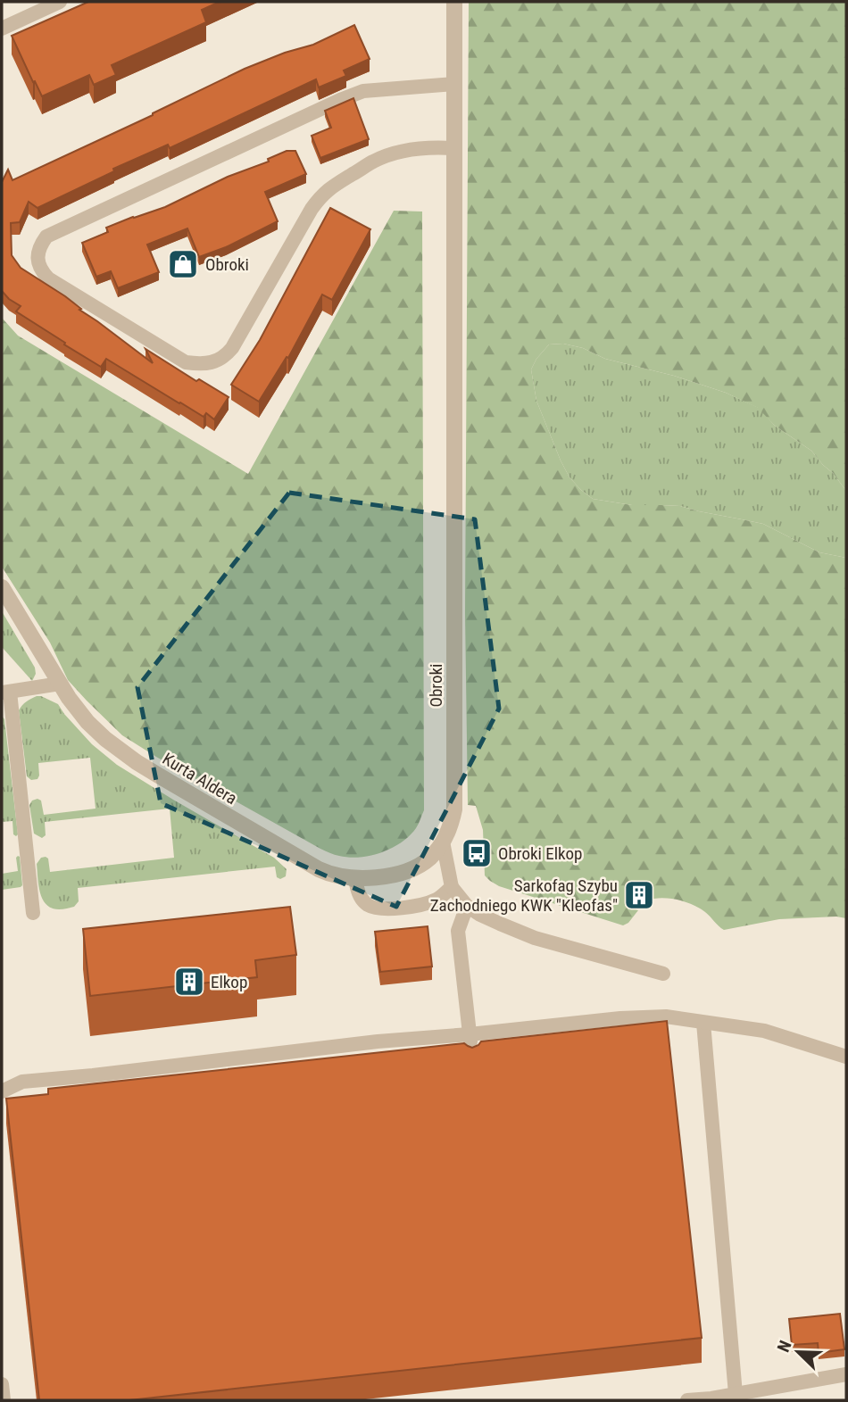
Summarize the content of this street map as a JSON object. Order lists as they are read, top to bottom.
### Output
{
  "streets": {
    "street": ["Obroki", "Kurta Aldera"]
  },
  "crossings": [
    ["Obroki", "Kurta Aldera"]
  ],
  "places": {
    "shop": ["Obroki"],
    "bus stop": ["Obroki Elkop"],
    "building": ["Sarkofag Szybu Zachodniego KWK \"Kleofas\"", "Elkop"]
  },
  "north": "top left"
}
